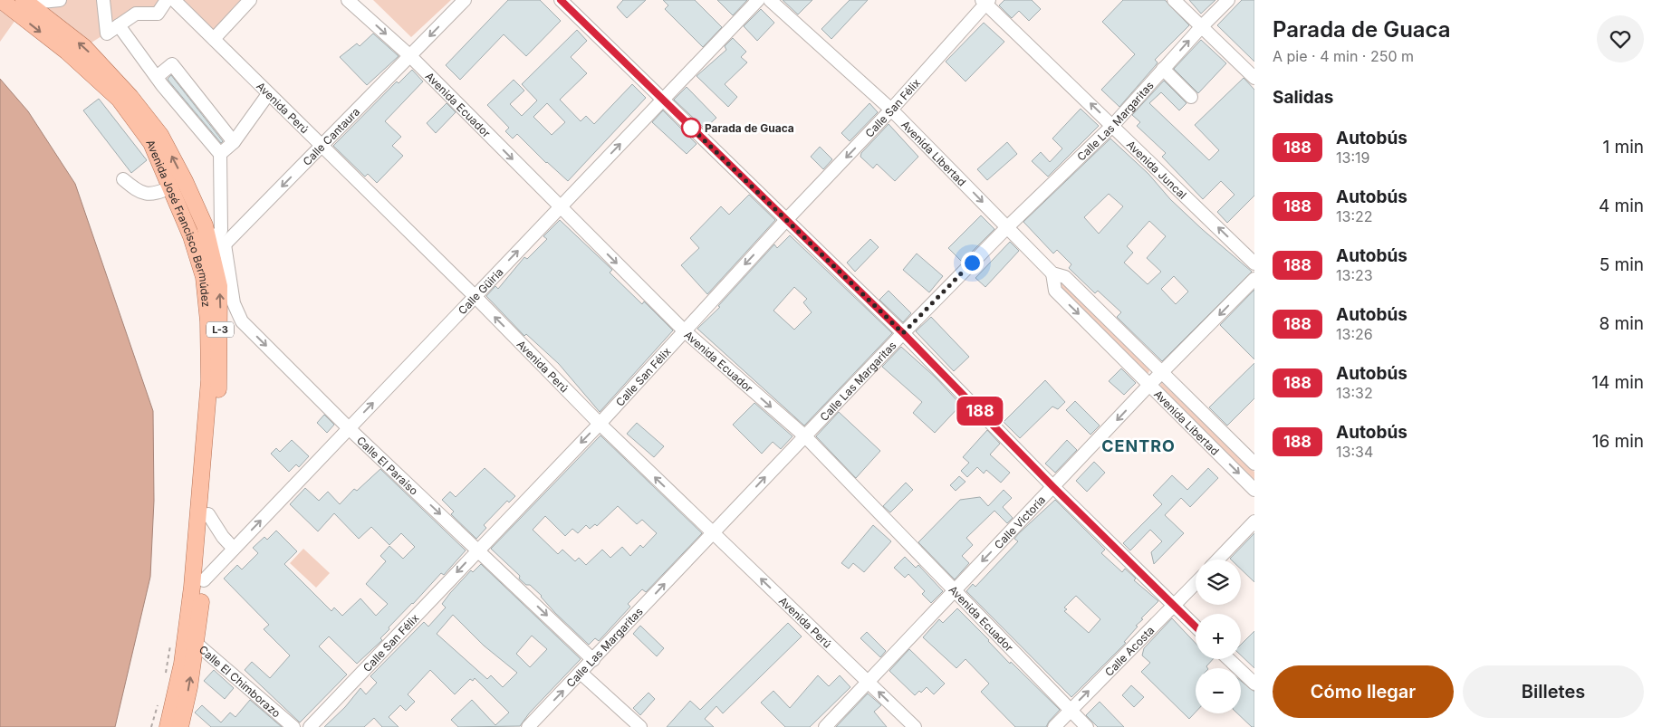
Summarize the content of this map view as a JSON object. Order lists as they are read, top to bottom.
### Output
{
  "streets": {
    "main road": ["Avenida José Francisco Bermúdez", "L-3"],
    "street": [
      "Avenida Ecuador",
      "Avenida Perú",
      "Calle San Félix",
      "Calle Las Margaritas",
      "Calle Cantaura",
      "Avenida Libertad",
      "Avenida Juncal",
      "Calle Güiria",
      "Calle El Paraiso",
      "Calle Victoria",
      "Calle Acosta",
      "Calle El Chimborazo"
    ]
  },
  "crossings": [
    ["Avenida Ecuador", "Calle San Félix"],
    ["Avenida Ecuador", "Calle Las Margaritas"],
    ["Avenida Ecuador", "Calle Cantaura"],
    ["Avenida Ecuador", "Calle Güiria"],
    ["Avenida Ecuador", "Calle Victoria"],
    ["Avenida Ecuador", "Calle Acosta"],
    ["Avenida Perú", "Calle San Félix"],
    ["Avenida Perú", "Calle Las Margaritas"],
    ["Avenida Perú", "Calle Cantaura"],
    ["Avenida Perú", "Calle Güiria"],
    ["Avenida Perú", "Calle Victoria"],
    ["Calle San Félix", "Avenida Libertad"],
    ["Calle San Félix", "Avenida Juncal"],
    ["Calle San Félix", "Calle El Paraiso"],
    ["Calle Las Margaritas", "Avenida Libertad"],
    ["Calle Las Margaritas", "Avenida Juncal"],
    ["Calle Las Margaritas", "Calle El Paraiso"],
    ["Calle Cantaura", "Avenida José Francisco Bermúdez"],
    ["Calle Cantaura", "Calle El Paraiso"],
    ["Avenida Libertad", "Calle Victoria"],
    ["Avenida José Francisco Bermúdez", "Calle Güiria"],
    ["Avenida José Francisco Bermúdez", "Calle El Paraiso"],
    ["Avenida José Francisco Bermúdez", "Calle El Chimborazo"],
    ["Calle Güiria", "Calle El Paraiso"]
  ],
  "one_way": [
    "Avenida Ecuador",
    "Avenida Perú",
    "Calle San Félix",
    "Calle Las Margaritas",
    "Avenida Juncal",
    "Calle Güiria",
    "Calle El Paraiso",
    "Calle Victoria",
    "Calle Acosta"
  ],
  "districts": ["CENTRO"],
  "places": ["Parada de Guaca"],
  "lines": ["bus line 188"],
  "page": {
    "on_map": "188",
    "heading": [
      ["Parada de Guaca", "A pie · 4 min · 250 m"],
      "Salidas"
    ],
    "list": [
      {
        "mark": "188",
        "name": "Autobús",
        "note": "13:19",
        "value": "1 min"
      },
      {
        "mark": "188",
        "name": "Autobús",
        "note": "13:22",
        "value": "4 min"
      },
      {
        "mark": "188",
        "name": "Autobús",
        "note": "13:23",
        "value": "5 min"
      },
      {
        "mark": "188",
        "name": "Autobús",
        "note": "13:26",
        "value": "8 min"
      },
      {
        "mark": "188",
        "name": "Autobús",
        "note": "13:32",
        "value": "14 min"
      },
      {
        "mark": "188",
        "name": "Autobús",
        "note": "13:34",
        "value": "16 min"
      }
    ],
    "map_buttons": ["+", "−"],
    "buttons": ["Cómo llegar", "Billetes"]
  }
}
